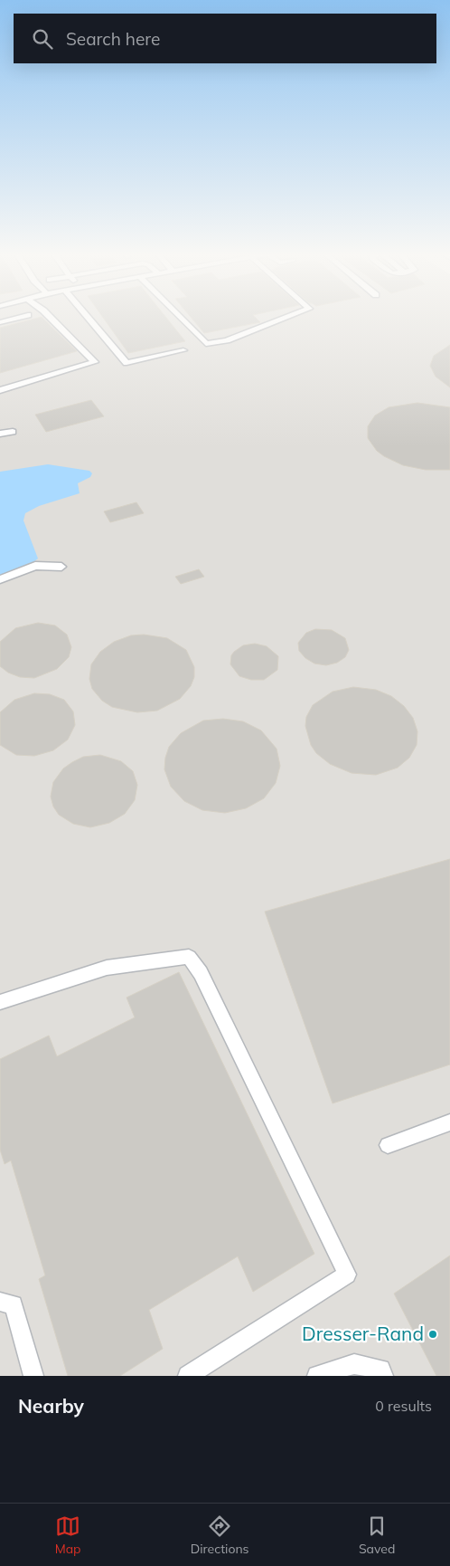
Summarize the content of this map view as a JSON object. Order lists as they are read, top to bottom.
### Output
{
  "places": ["Dresser-Rand"],
  "page": {
    "search": "Search here",
    "heading": ["Nearby", "0 results"],
    "nav": ["Map", "Directions", "Saved"]
  }
}
